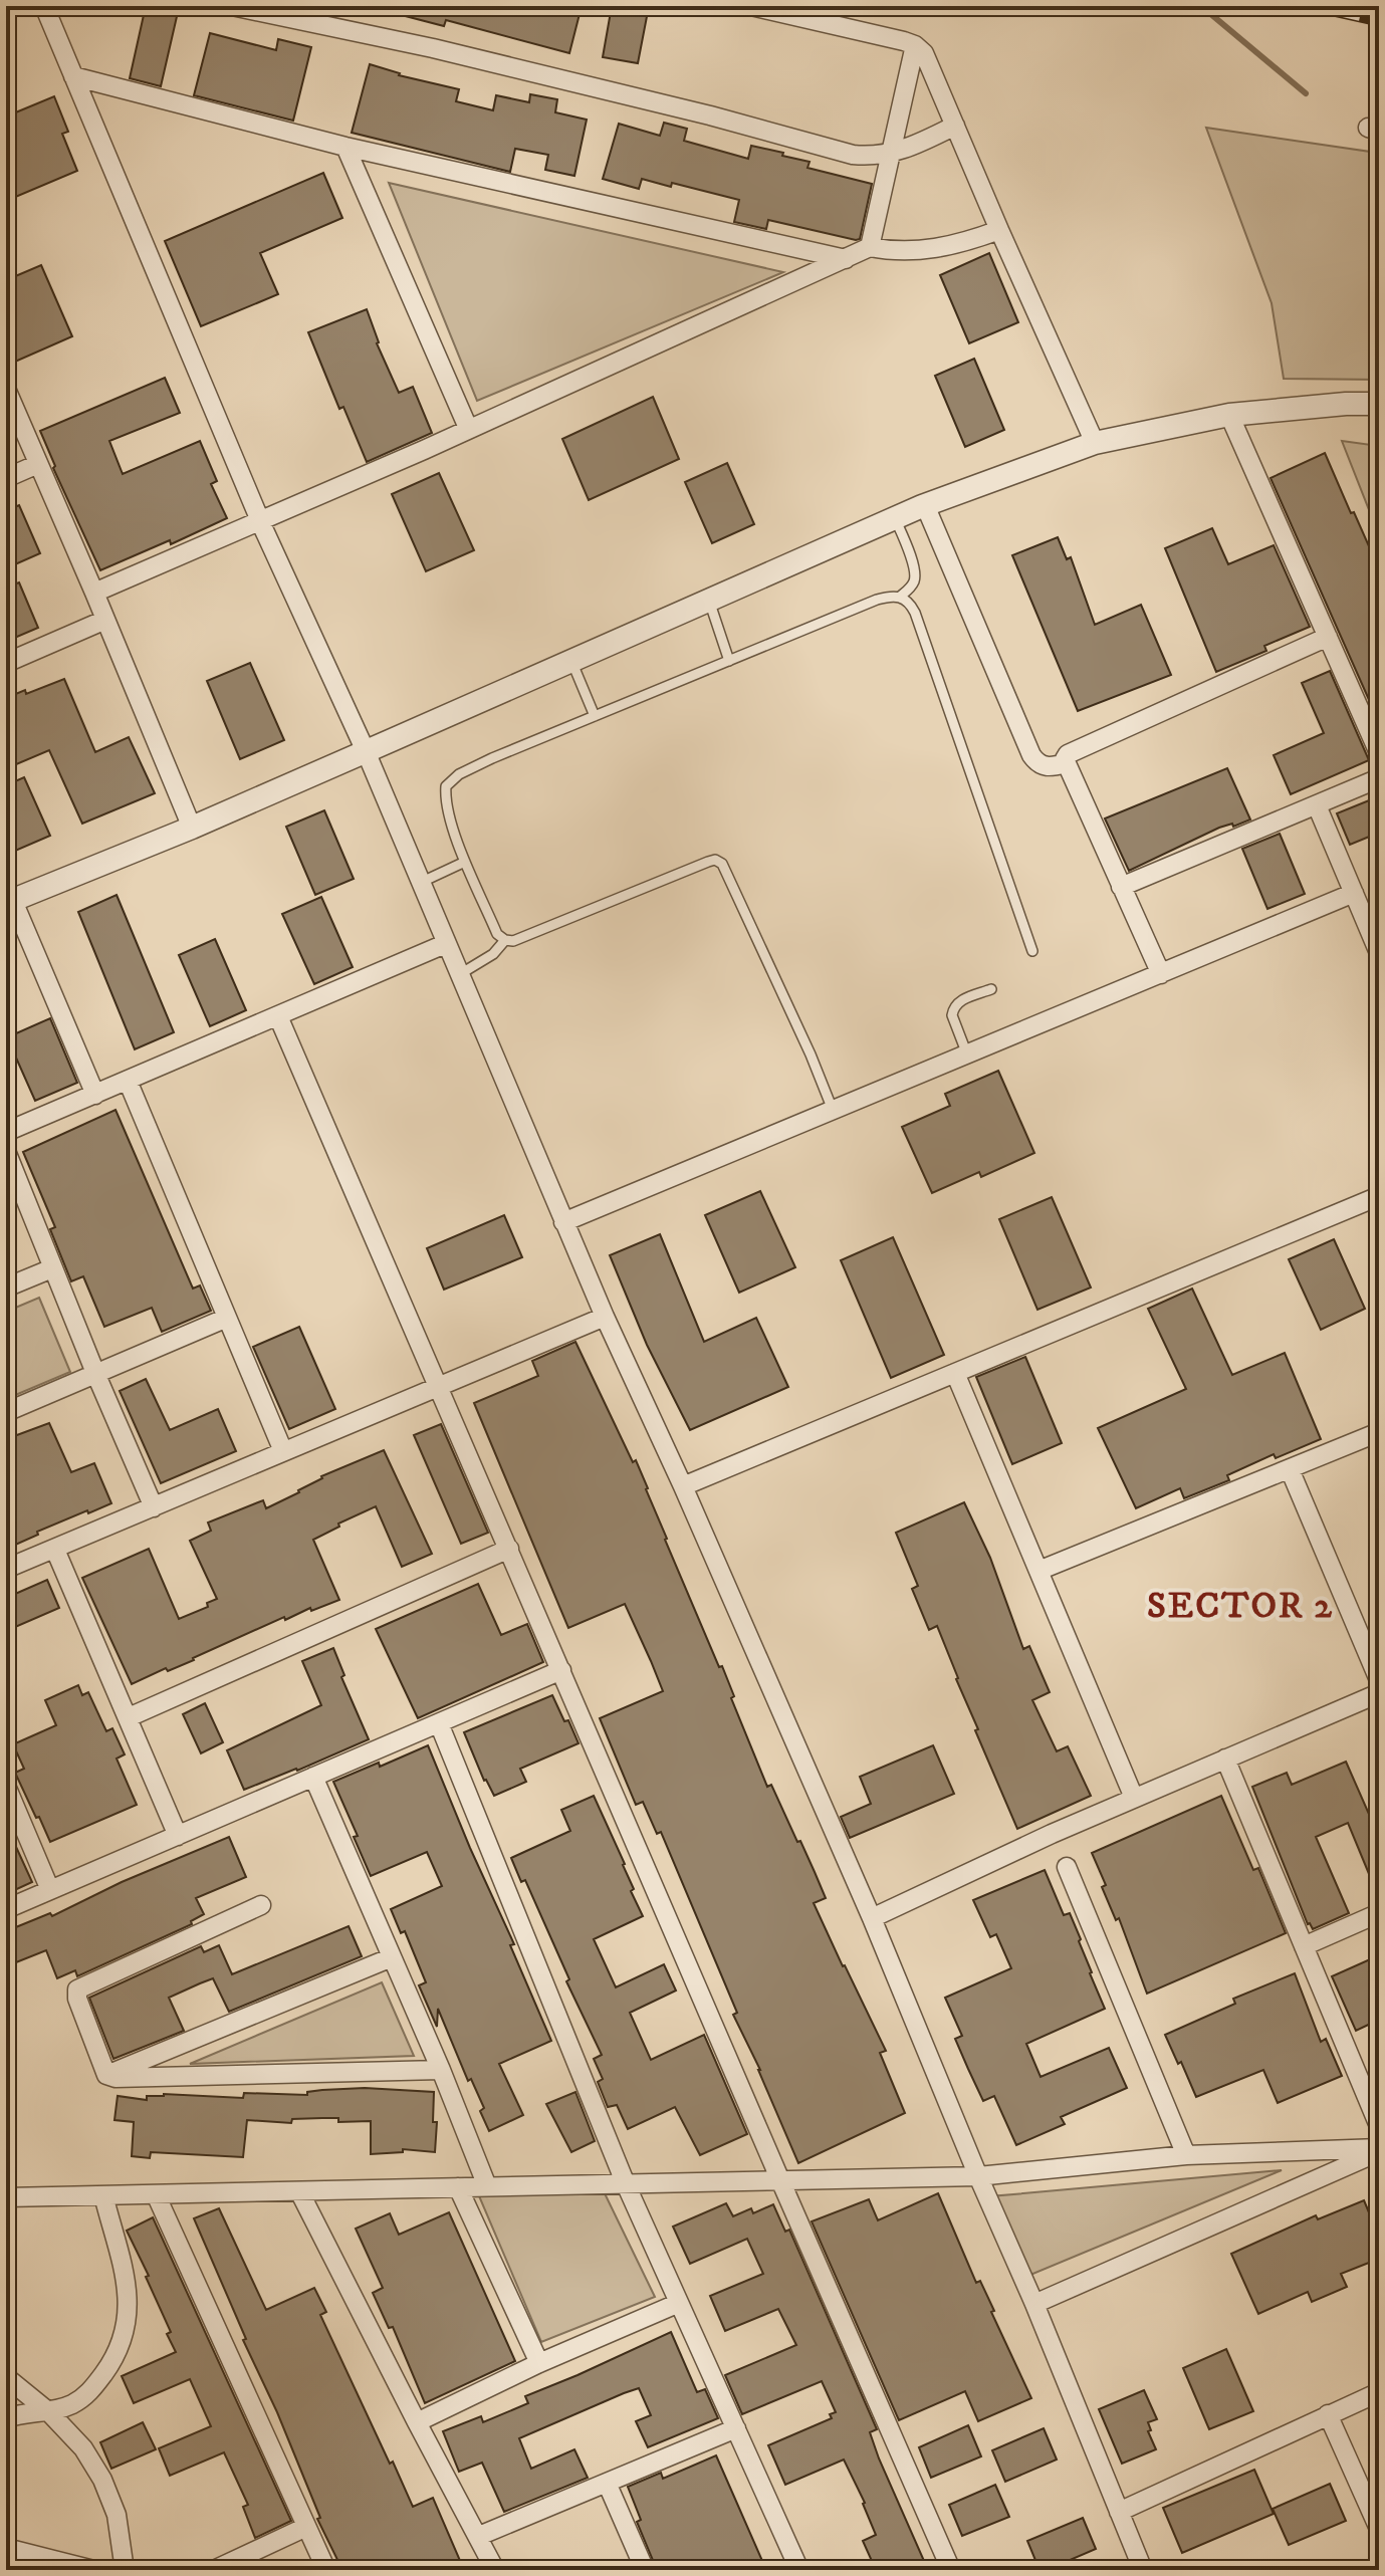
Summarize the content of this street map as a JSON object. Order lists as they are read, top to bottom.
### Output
{
  "districts": ["SECTOR 2"]
}
